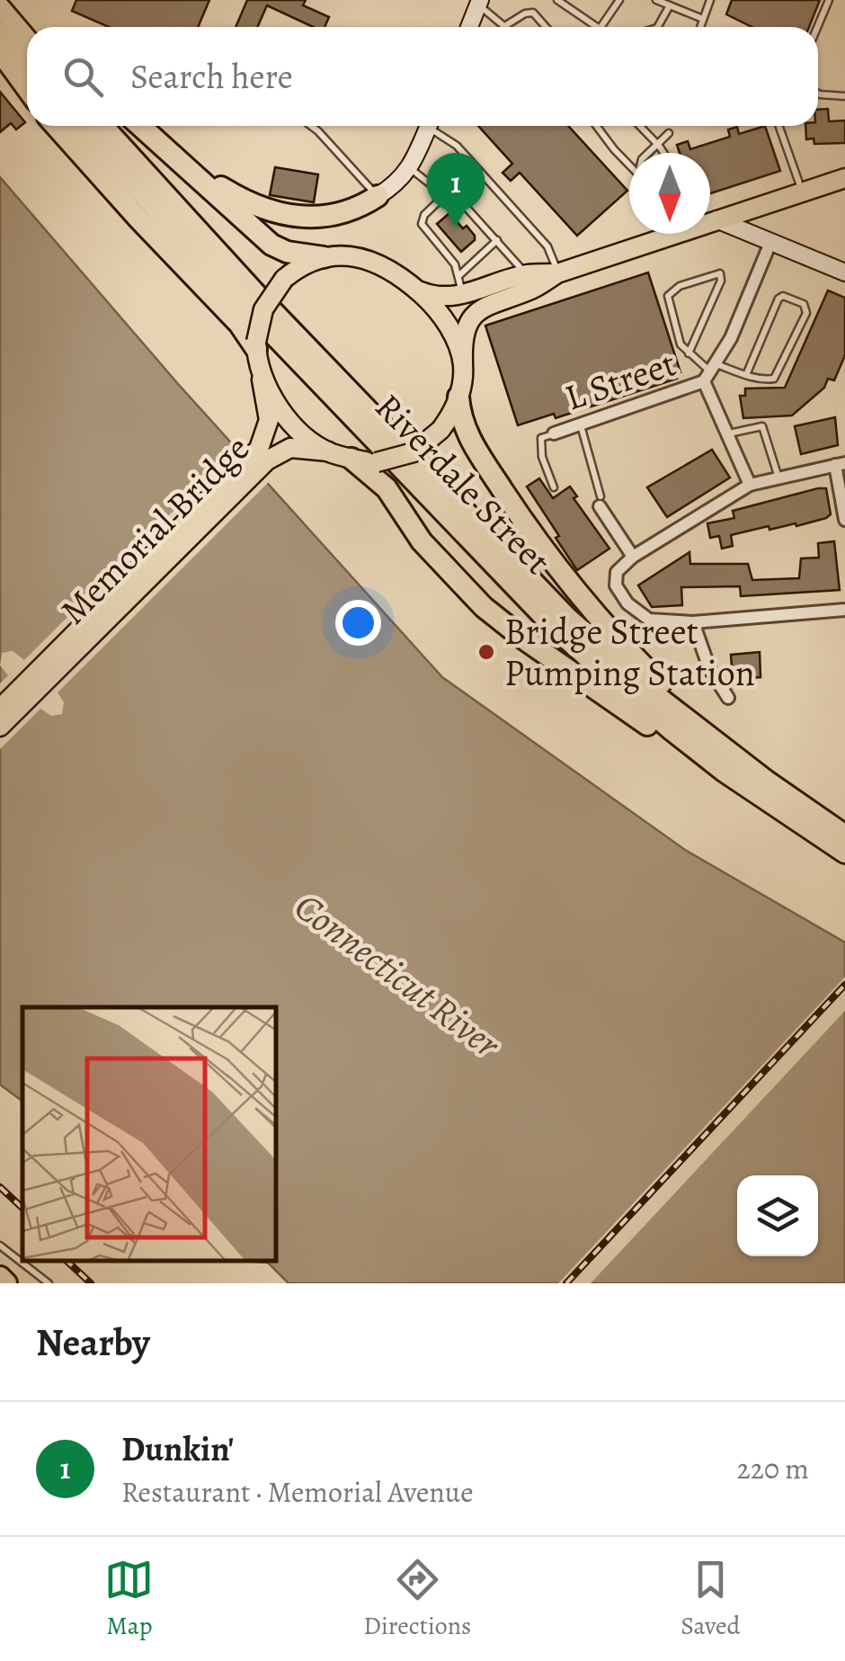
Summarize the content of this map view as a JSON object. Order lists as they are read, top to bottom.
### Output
{
  "streets": {
    "highway": ["Riverdale Street"],
    "main road": ["Memorial Bridge"],
    "street": ["L Street"]
  },
  "water": ["Connecticut River"],
  "places": ["Bridge Street Pumping Station"],
  "north": "bottom",
  "page": {
    "search": "Search here",
    "pins": "1",
    "heading": "Nearby",
    "list": [
      {
        "mark": "1",
        "name": "Dunkin'",
        "note": "Restaurant · Memorial Avenue",
        "value": "220 m"
      }
    ],
    "nav": ["Map", "Directions", "Saved"]
  }
}
